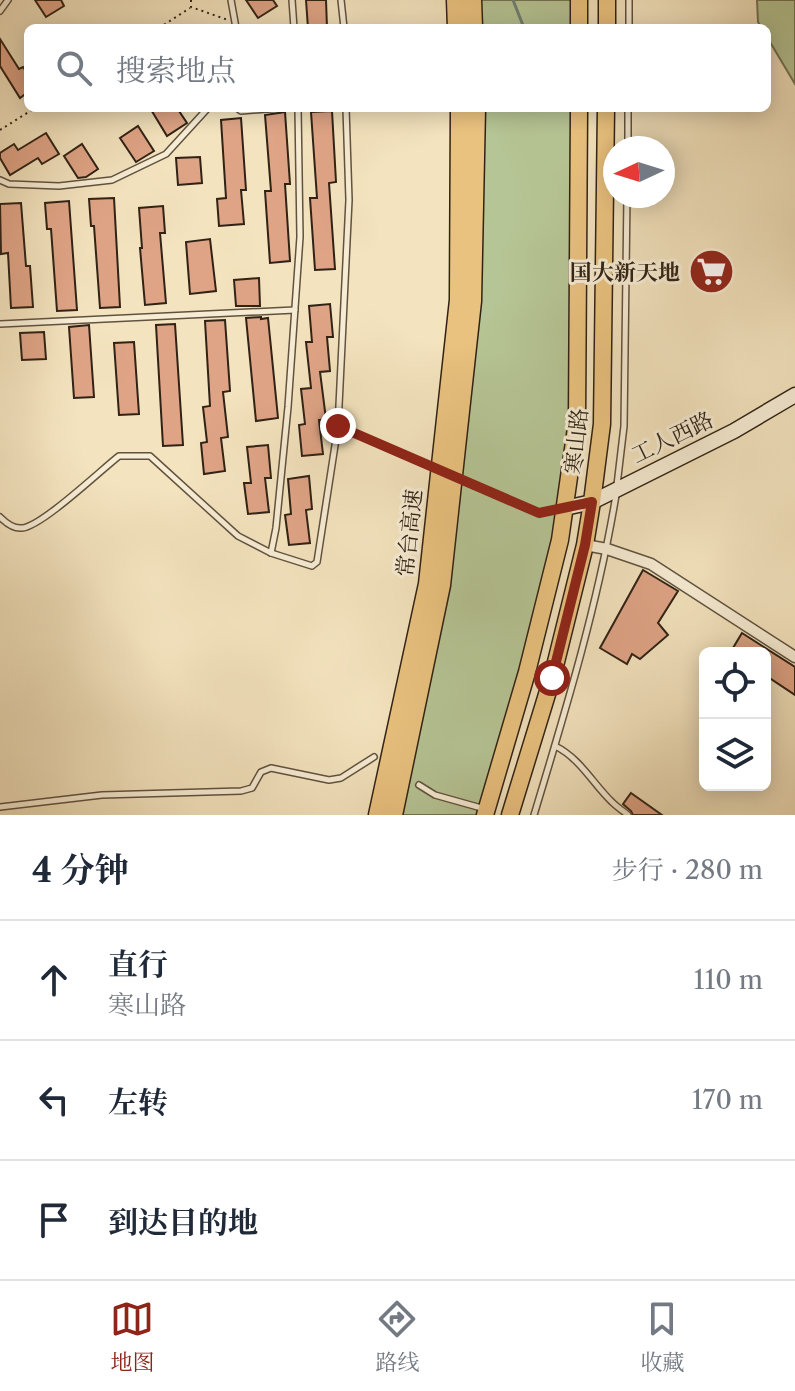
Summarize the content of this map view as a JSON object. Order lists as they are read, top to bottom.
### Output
{
  "streets": {
    "highway": ["常台高速"],
    "main road": ["工人西路", "寒山路"]
  },
  "crossings": [
    ["工人西路", "寒山路"]
  ],
  "places": {
    "supermarket": ["国大新天地"]
  },
  "north": "left",
  "page": {
    "search": "搜索地点",
    "heading": ["4 分钟", "步行 · 280 m"],
    "list": [
      ["直行", "寒山路", "110 m"],
      ["左转", "170 m"],
      "到达目的地"
    ],
    "nav": ["地图", "路线", "收藏"]
  }
}
